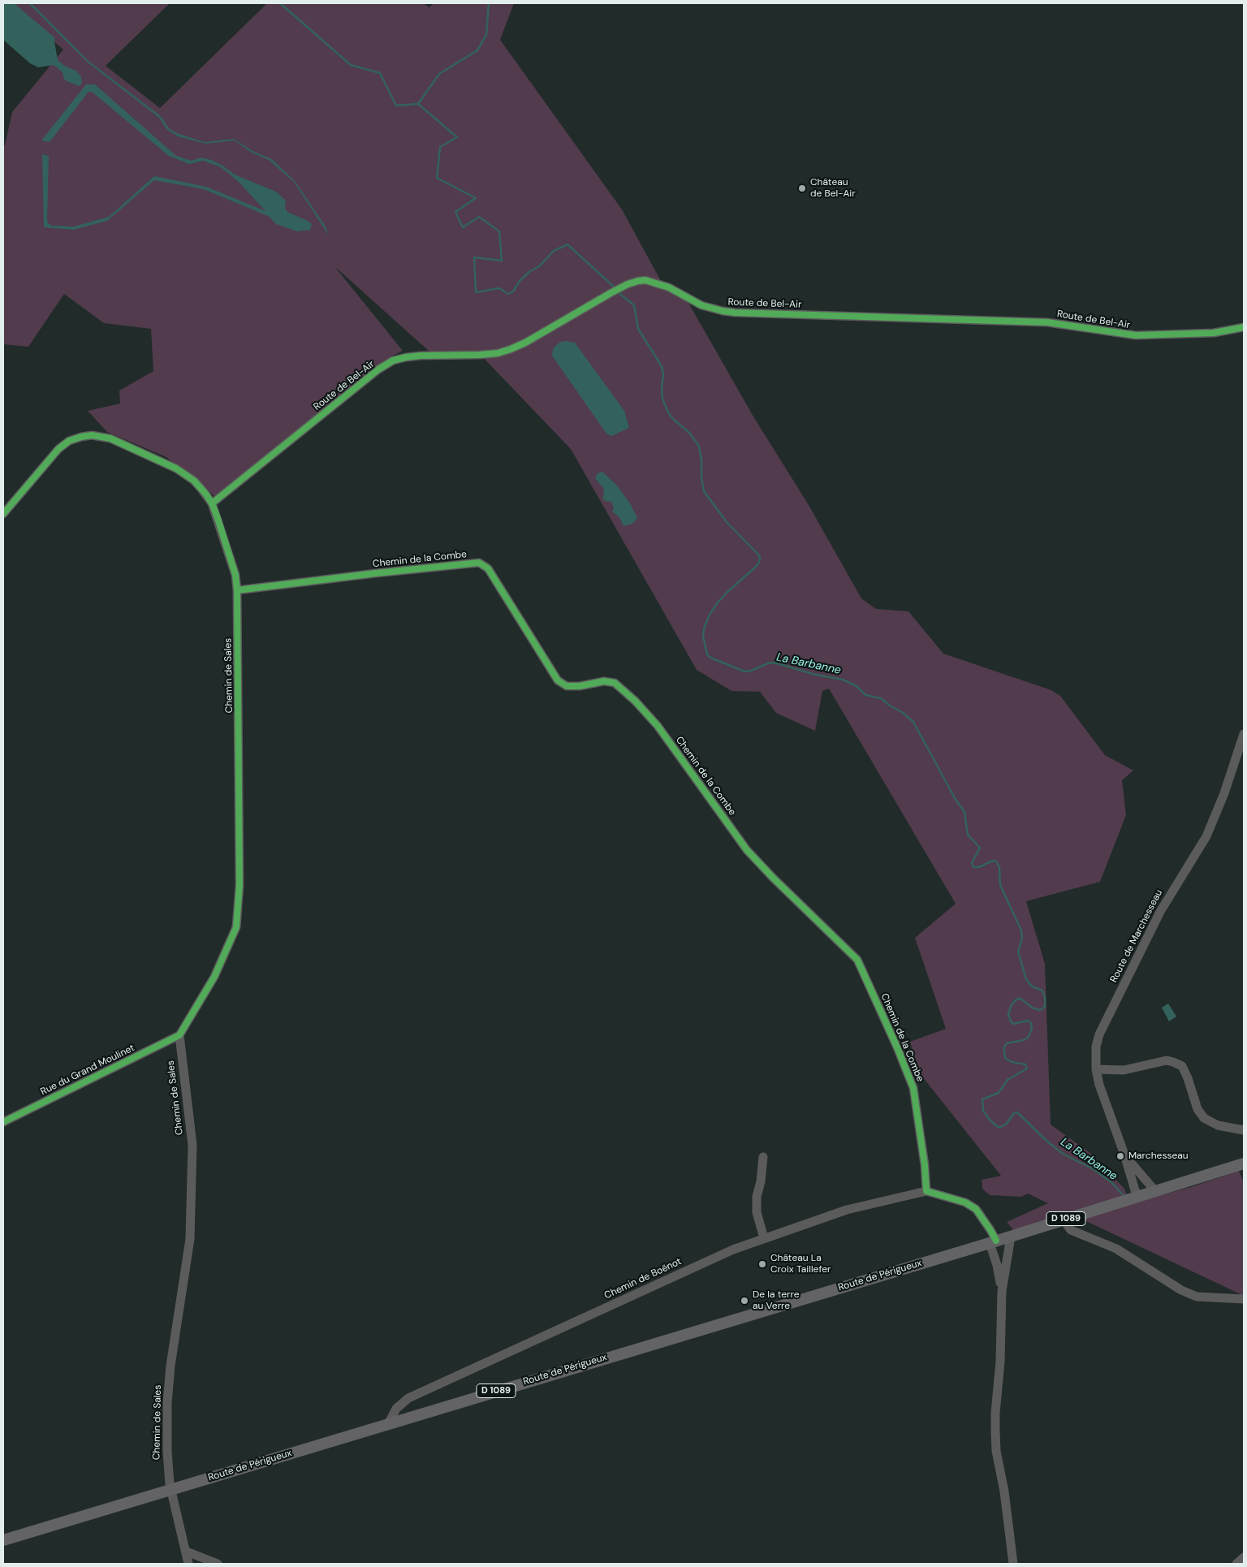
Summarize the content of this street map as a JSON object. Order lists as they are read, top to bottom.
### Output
{
  "streets": {
    "main road": ["D 1089", "Route de Périgueux"],
    "street": [
      "Route de Bel-Air",
      "Chemin de la Combe",
      "Chemin de Sales",
      "Route de Marchesseau",
      "Rue du Grand Moulinet",
      "Chemin de Boënot"
    ]
  },
  "crossings": [
    ["Route de Bel-Air", "Chemin de Sales"],
    ["Chemin de la Combe", "Chemin de Sales"],
    ["Chemin de la Combe", "Chemin de Boënot"],
    ["Chemin de Sales", "Rue du Grand Moulinet"],
    ["Chemin de Sales", "Route de Périgueux"],
    ["D 1089", "Route de Périgueux"],
    ["Route de Périgueux", "Chemin de Boënot"]
  ],
  "water": ["La Barbanne"],
  "places": [
    "Château de Bel-Air",
    "Marchesseau",
    "Château La Croix Taillefer",
    "De la terre au Verre"
  ]
}
